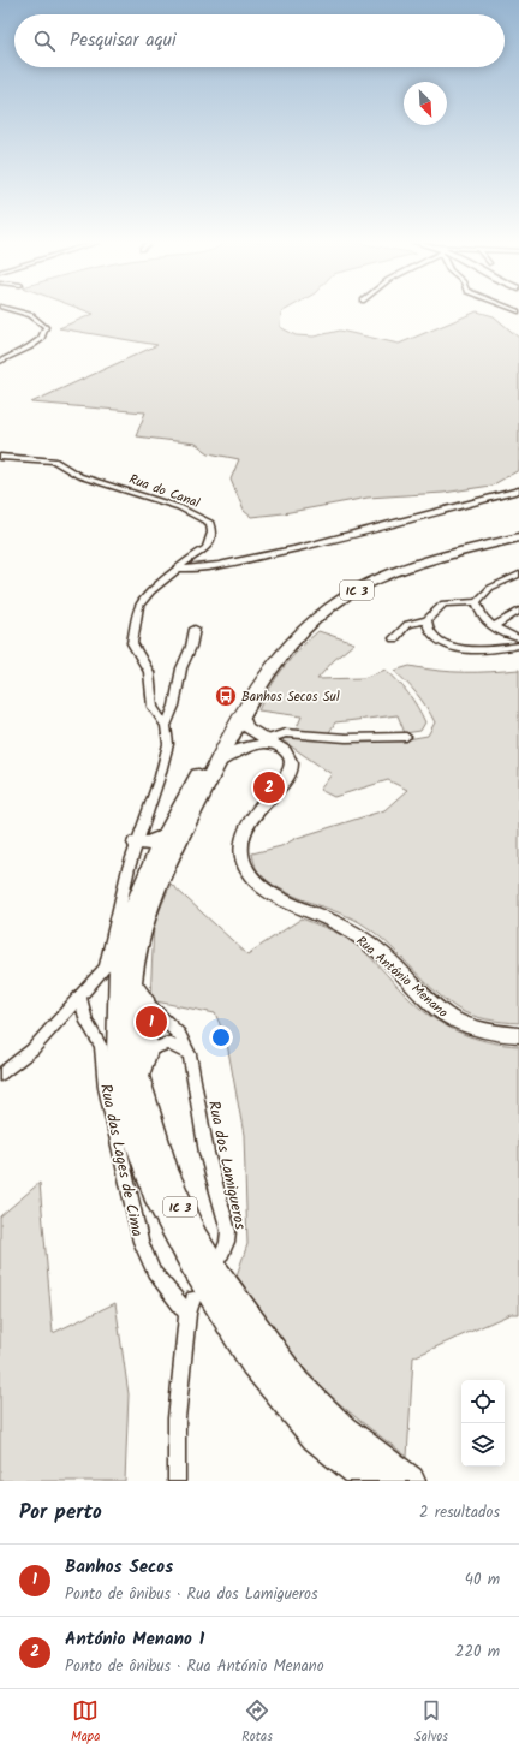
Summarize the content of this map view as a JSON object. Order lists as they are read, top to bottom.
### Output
{
  "streets": {
    "highway": ["IC 3"],
    "street": [
      "Rua do Canal",
      "Rua António Menano",
      "Rua das Lages de Cima",
      "Rua dos Lamigueros"
    ]
  },
  "crossings": [
    ["IC 3", "Rua António Menano"],
    ["IC 3", "Rua dos Lamigueros"]
  ],
  "places": {
    "bus stop": ["Banhos Secos Sul"]
  },
  "north": "bottom right",
  "page": {
    "search": "Pesquisar aqui",
    "pins": ["2", "1"],
    "heading": ["Por perto", "2 resultados"],
    "list": [
      {
        "mark": "1",
        "name": "Banhos Secos",
        "note": "Ponto de ônibus · Rua dos Lamigueros",
        "value": "40 m"
      },
      {
        "mark": "2",
        "name": "António Menano 1",
        "note": "Ponto de ônibus · Rua António Menano",
        "value": "220 m"
      }
    ],
    "nav": ["Mapa", "Rotas", "Salvos"]
  }
}
